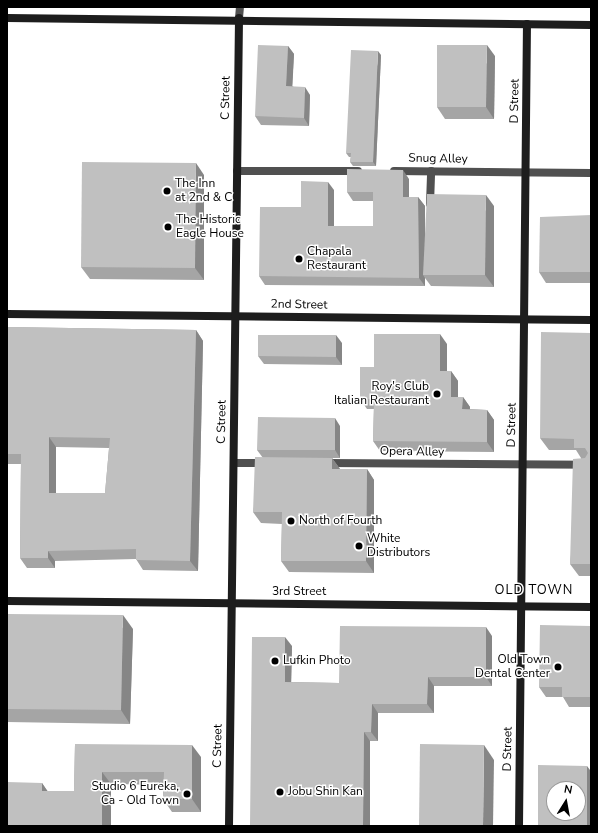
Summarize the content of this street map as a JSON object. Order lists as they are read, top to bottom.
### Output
{
  "streets": {
    "street": [
      "C Street",
      "D Street",
      "Snug Alley",
      "2nd Street",
      "Opera Alley",
      "3rd Street"
    ]
  },
  "crossings": [
    ["C Street", "2nd Street"],
    ["C Street", "3rd Street"],
    ["D Street", "Snug Alley"],
    ["D Street", "2nd Street"],
    ["D Street", "Opera Alley"],
    ["D Street", "3rd Street"]
  ],
  "districts": ["OLD TOWN"],
  "places": [
    "The Inn at 2nd & C",
    "The Historic Eagle House",
    "Chapala Restaurant",
    "Roy's Club Italian Restaurant",
    "North of Fourth",
    "White Distributors",
    "Lufkin Photo",
    "Old Town Dental Center",
    "Jobu Shin Kan",
    "Studio 6 Eureka, Ca - Old Town"
  ],
  "north": "top"
}
